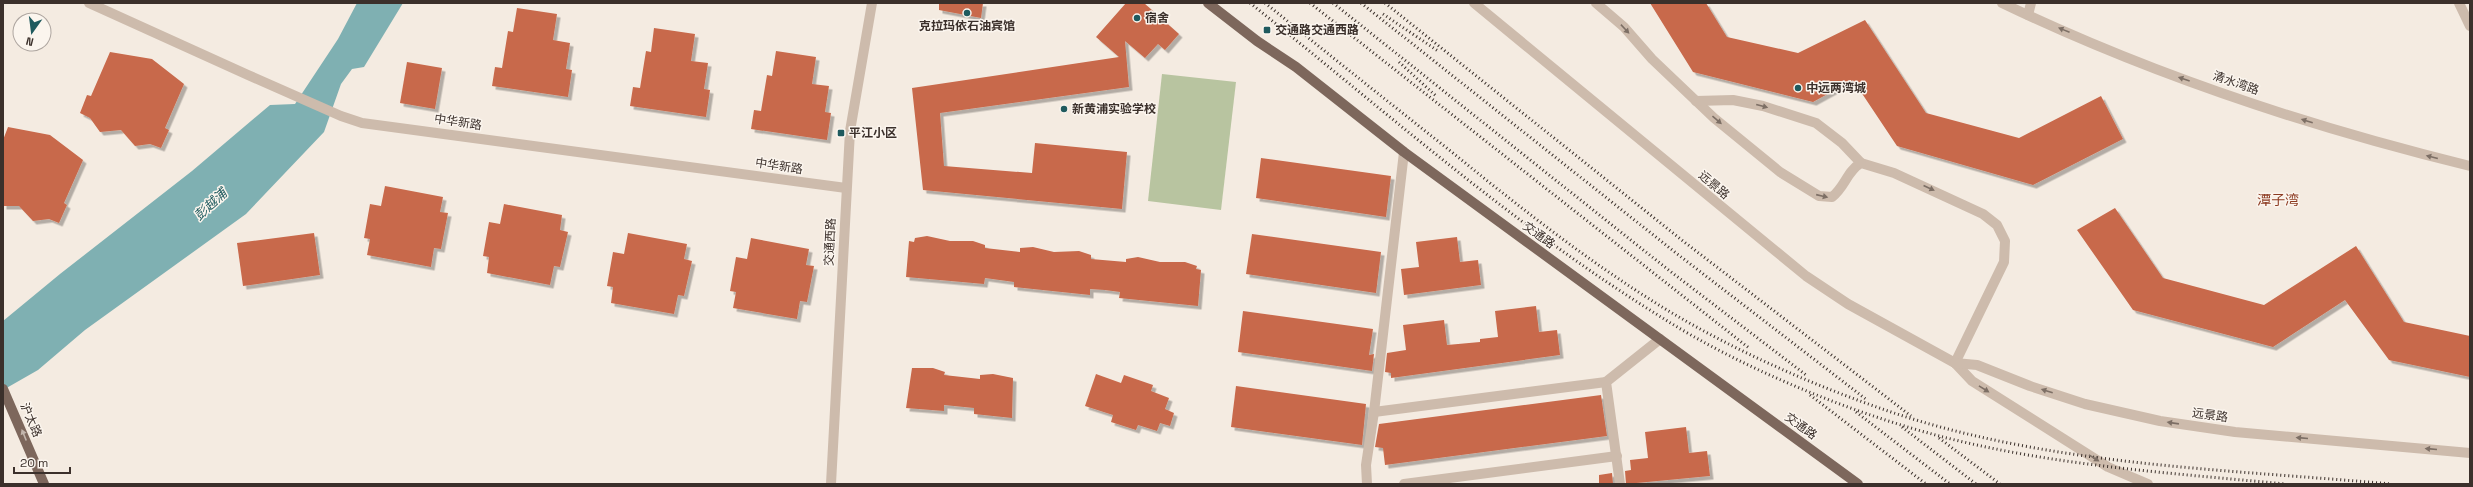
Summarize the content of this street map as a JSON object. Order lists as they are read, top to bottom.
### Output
{
  "streets": {
    "main road": ["交通路", "沪太路"],
    "street": [
      "清水湾路",
      "中华新路",
      "远景路",
      "交通西路"
    ]
  },
  "crossings": [
    ["中华新路", "交通西路"]
  ],
  "one_way": ["清水湾路", "沪太路"],
  "districts": ["潭子湾"],
  "water": ["彭越浦"],
  "places": {
    "other": [
      "克拉玛依石油宾馆",
      "宿舍",
      "中远两湾城",
      "新黄浦实验学校"
    ],
    "transit": ["交通路交通西路", "平江小区"]
  },
  "scale_bar": "20 m",
  "north": "bottom"
}
